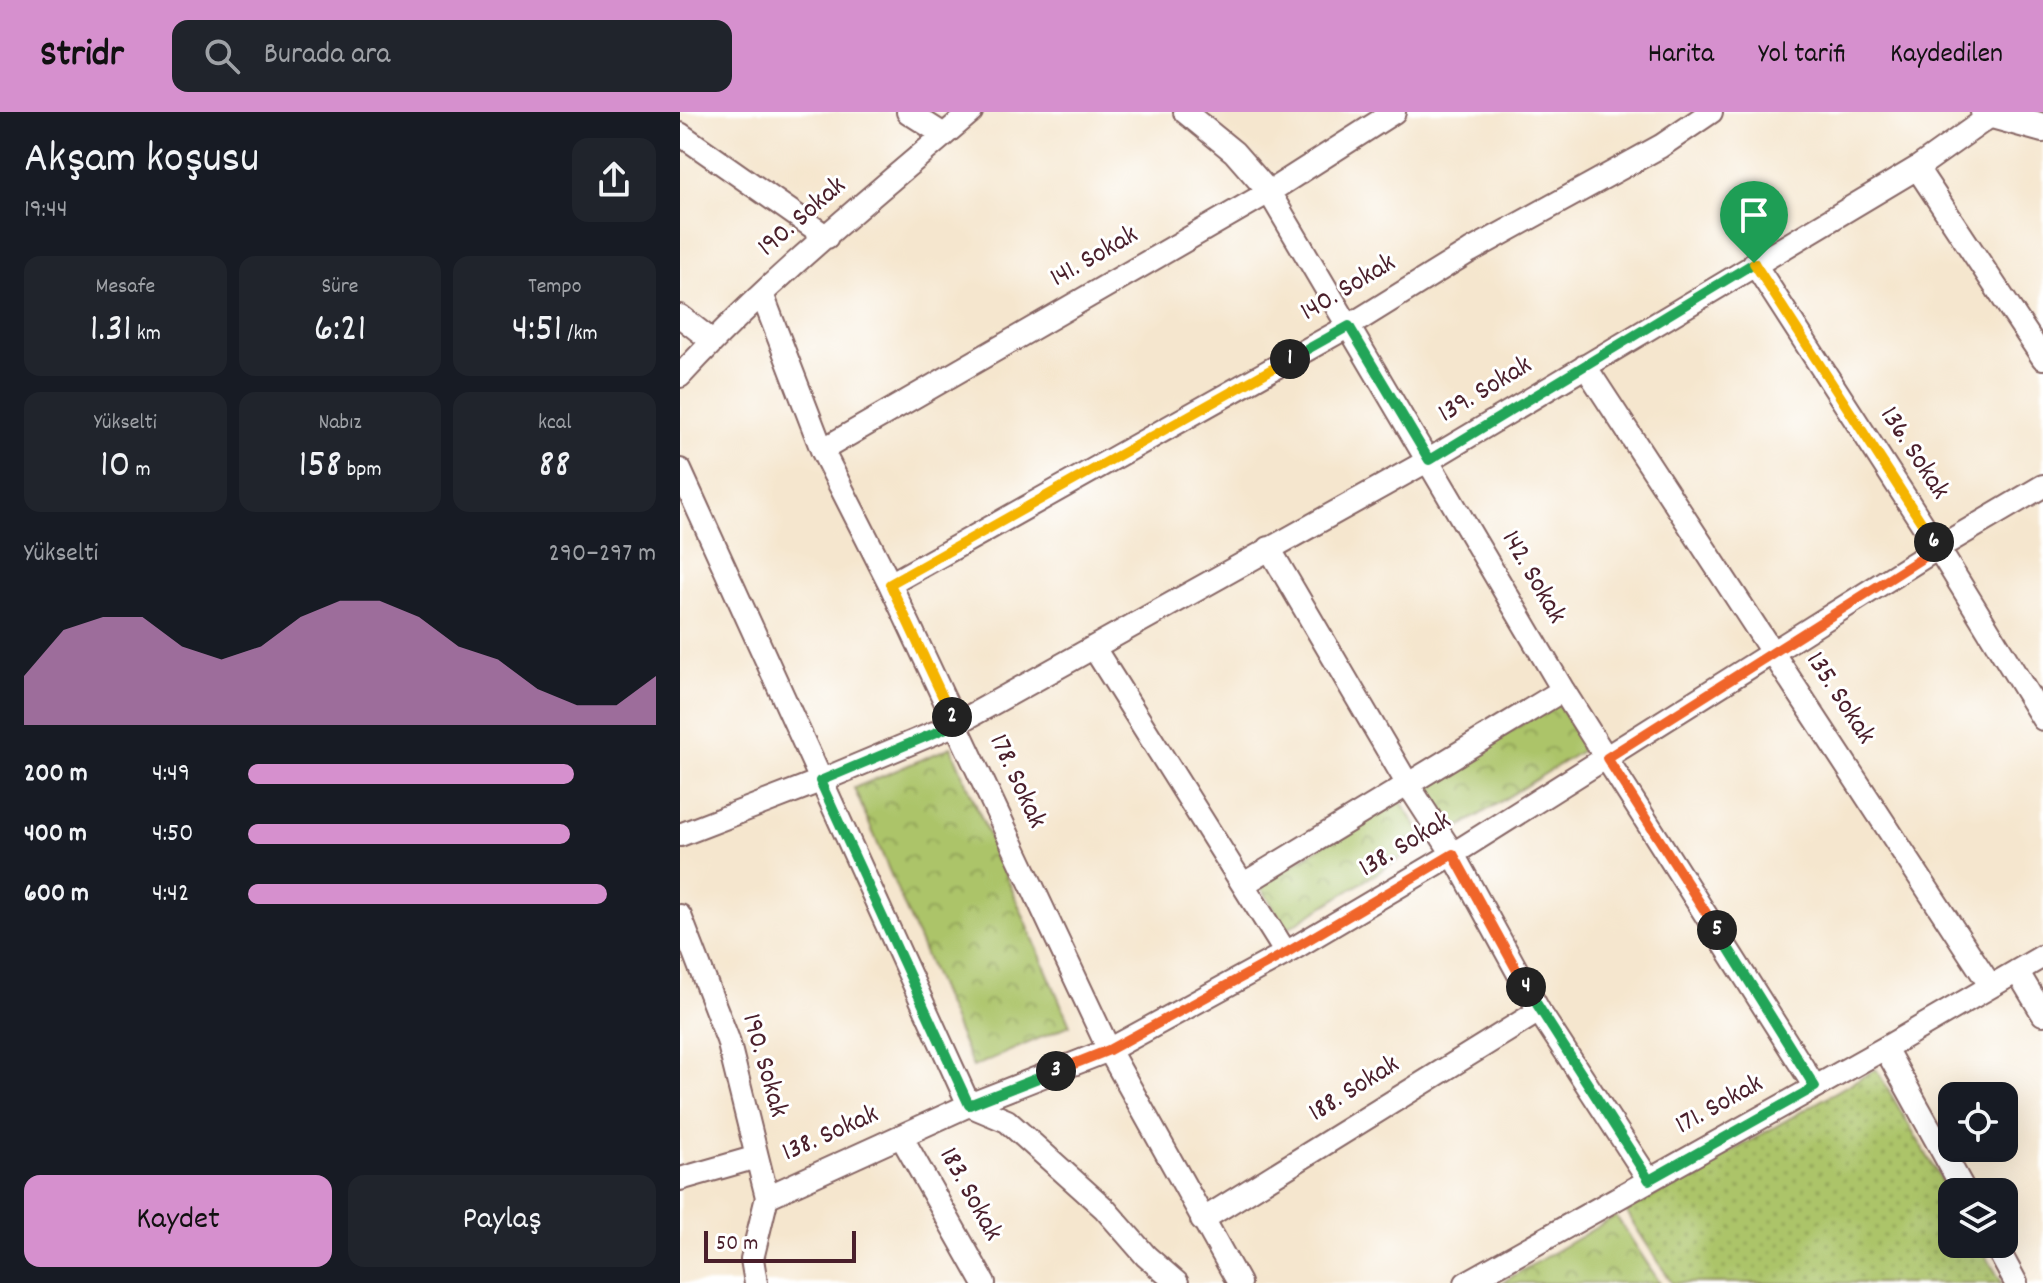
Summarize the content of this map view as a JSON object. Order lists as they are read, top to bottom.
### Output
{
  "streets": {
    "street": [
      "190. Sokak",
      "141. Sokak",
      "140. Sokak",
      "139. Sokak",
      "136. Sokak",
      "142. Sokak",
      "135. Sokak",
      "178. Sokak",
      "138. Sokak",
      "188. Sokak",
      "171. Sokak",
      "183. Sokak"
    ]
  },
  "crossings": [
    ["190. Sokak", "178. Sokak"],
    ["190. Sokak", "138. Sokak"],
    ["141. Sokak", "142. Sokak"],
    ["141. Sokak", "178. Sokak"],
    ["140. Sokak", "142. Sokak"],
    ["140. Sokak", "178. Sokak"],
    ["139. Sokak", "136. Sokak"],
    ["139. Sokak", "142. Sokak"],
    ["139. Sokak", "135. Sokak"],
    ["139. Sokak", "178. Sokak"],
    ["136. Sokak", "138. Sokak"],
    ["142. Sokak", "138. Sokak"],
    ["142. Sokak", "171. Sokak"],
    ["135. Sokak", "138. Sokak"],
    ["135. Sokak", "171. Sokak"],
    ["178. Sokak", "138. Sokak"],
    ["178. Sokak", "188. Sokak"],
    ["138. Sokak", "183. Sokak"]
  ],
  "scale_bar": "50 m",
  "page": {
    "header": "Stridr",
    "search": "Burada ara",
    "nav": ["Harita", "Yol tarifi", "Kaydedilen"],
    "heading": ["Akşam koşusu", "19:44"],
    "stats": [
      ["Mesafe", "1.31 km"],
      ["Süre", "6:21"],
      ["Tempo", "4:51 /km"],
      ["Yükselti", "10 m"],
      ["Nabız", "158 bpm"],
      ["kcal", "88"]
    ],
    "pins": [
      "1",
      "6",
      "2",
      "5",
      "4",
      "3"
    ],
    "chart": ["Yükselti", "290–297 m"],
    "list": [
      {
        "name": "200 m",
        "note": "4:49"
      },
      {
        "name": "400 m",
        "note": "4:50"
      },
      {
        "name": "600 m",
        "note": "4:42"
      }
    ],
    "buttons": ["Kaydet", "Paylaş"],
    "scale": "50 m"
  }
}
